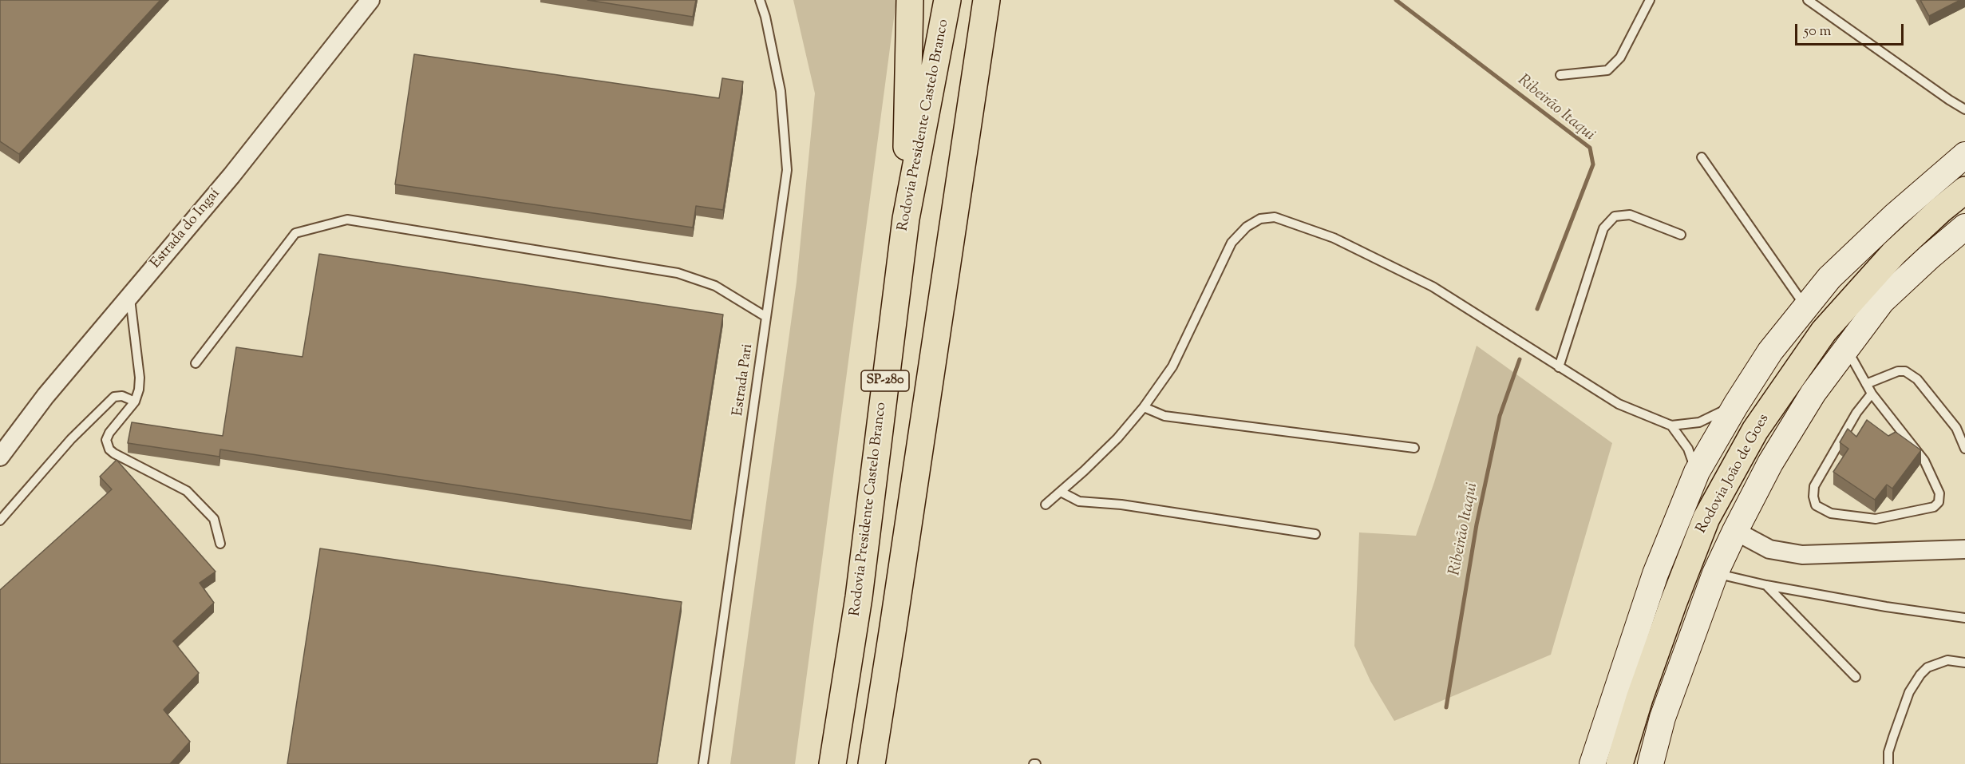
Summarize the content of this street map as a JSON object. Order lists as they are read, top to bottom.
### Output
{
  "streets": {
    "highway": ["Rodovia Presidente Castelo Branco", "SP-280", "Rodovia João de Goes"],
    "street": ["Estrada do Ingaí"],
    "lane": ["Estrada Pari"]
  },
  "water": ["Ribeirão Itaqui"],
  "scale_bar": "50 m"
}
